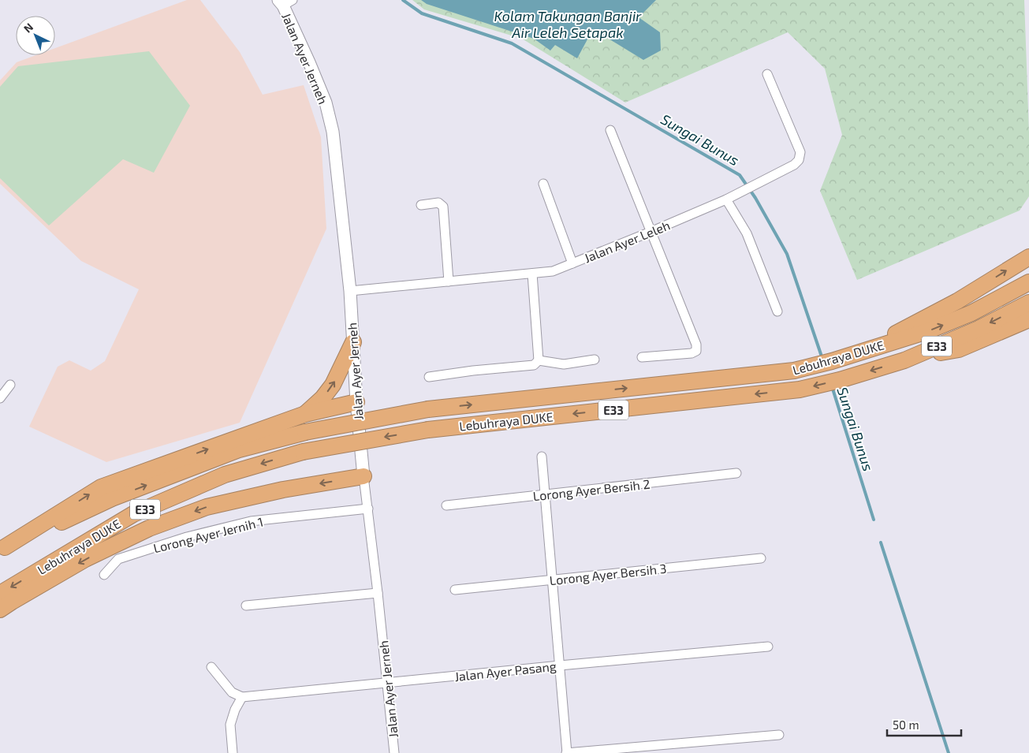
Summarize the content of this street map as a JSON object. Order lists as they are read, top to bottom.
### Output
{
  "streets": {
    "highway": ["E33", "Lebuhraya DUKE"],
    "main road": ["Jalan Ayer Jerneh"],
    "street": [
      "Jalan Ayer Leleh",
      "Lorong Ayer Bersih 2",
      "Lorong Ayer Jernih 1",
      "Lorong Ayer Bersih 3",
      "Jalan Ayer Pasang"
    ]
  },
  "crossings": [
    ["Jalan Ayer Jerneh", "Jalan Ayer Leleh"],
    ["Jalan Ayer Jerneh", "Lorong Ayer Jernih 1"],
    ["Jalan Ayer Jerneh", "Jalan Ayer Pasang"]
  ],
  "water": ["Kolam Takungan Banjir Air Leleh Setapak", "Sungai Bunus"],
  "scale_bar": "50 m",
  "north": "top left"
}
